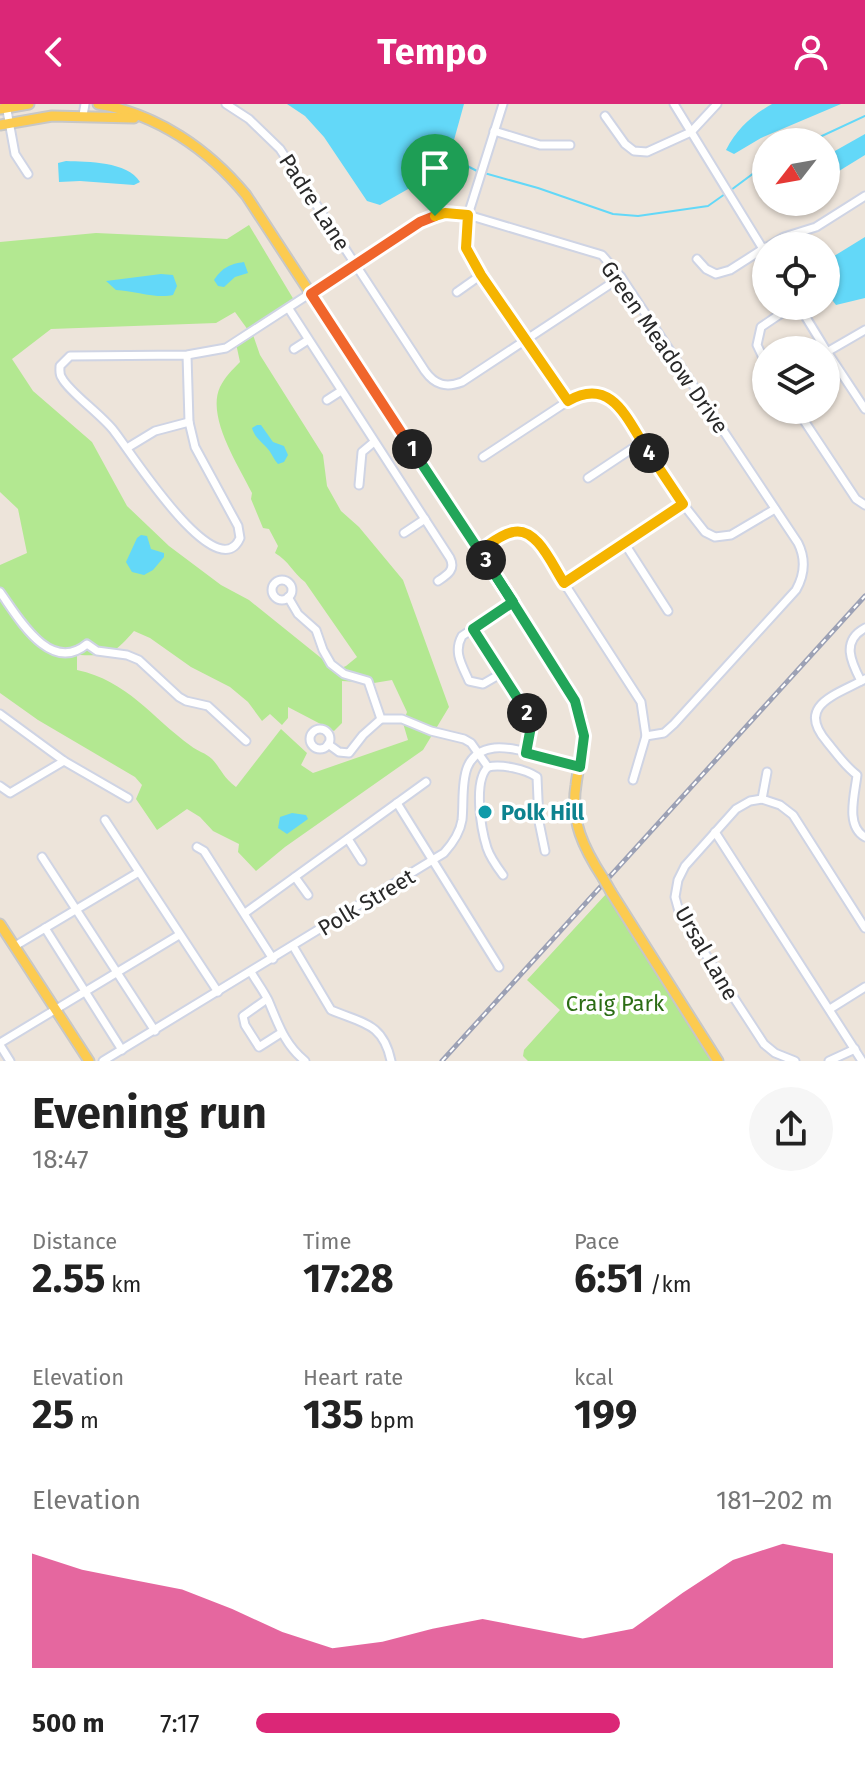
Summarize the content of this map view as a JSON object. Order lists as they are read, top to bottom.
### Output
{
  "streets": {
    "street": [
      "Padre Lane",
      "Green Meadow Drive",
      "Polk Street",
      "Ursal Lane"
    ]
  },
  "parks": ["Craig Park"],
  "places": ["Polk Hill"],
  "north": "bottom left",
  "page": {
    "header": "Tempo",
    "pins": [
      "1",
      "4",
      "3",
      "2"
    ],
    "heading": ["Evening run", "18:47"],
    "stats": [
      ["Distance", "2.55 km"],
      ["Time", "17:28"],
      ["Pace", "6:51 /km"],
      ["Elevation", "25 m"],
      ["Heart rate", "135 bpm"],
      ["kcal", "199"]
    ],
    "chart": ["Elevation", "181–202 m"],
    "list": [
      {
        "name": "500 m",
        "note": "7:17"
      }
    ]
  }
}
